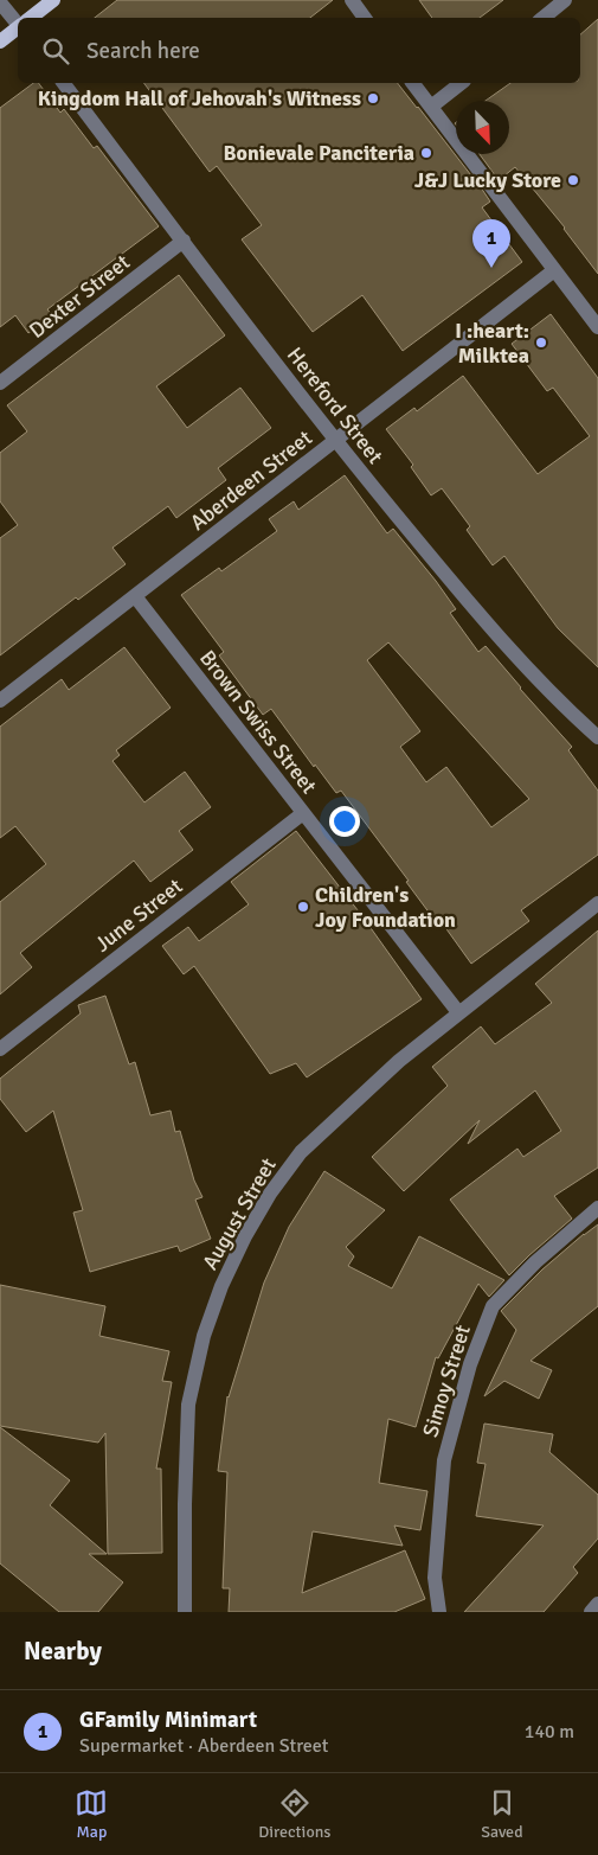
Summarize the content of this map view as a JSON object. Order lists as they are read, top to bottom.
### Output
{
  "streets": {
    "street": [
      "Dexter Street",
      "Hereford Street",
      "Aberdeen Street",
      "Brown Swiss Street",
      "June Street",
      "August Street",
      "Simoy Street"
    ]
  },
  "crossings": [
    ["Dexter Street", "Hereford Street"],
    ["Hereford Street", "Aberdeen Street"],
    ["Aberdeen Street", "Brown Swiss Street"],
    ["Brown Swiss Street", "June Street"],
    ["Brown Swiss Street", "August Street"]
  ],
  "places": [
    "Kingdom Hall of Jehovah's Witness",
    "Bonievale Panciteria",
    "J&J Lucky Store",
    "I :heart: Milktea",
    "Children's Joy Foundation"
  ],
  "north": "bottom right",
  "page": {
    "search": "Search here",
    "pins": "1",
    "heading": "Nearby",
    "list": [
      {
        "mark": "1",
        "name": "GFamily Minimart",
        "note": "Supermarket · Aberdeen Street",
        "value": "140 m"
      }
    ],
    "nav": ["Map", "Directions", "Saved"]
  }
}
